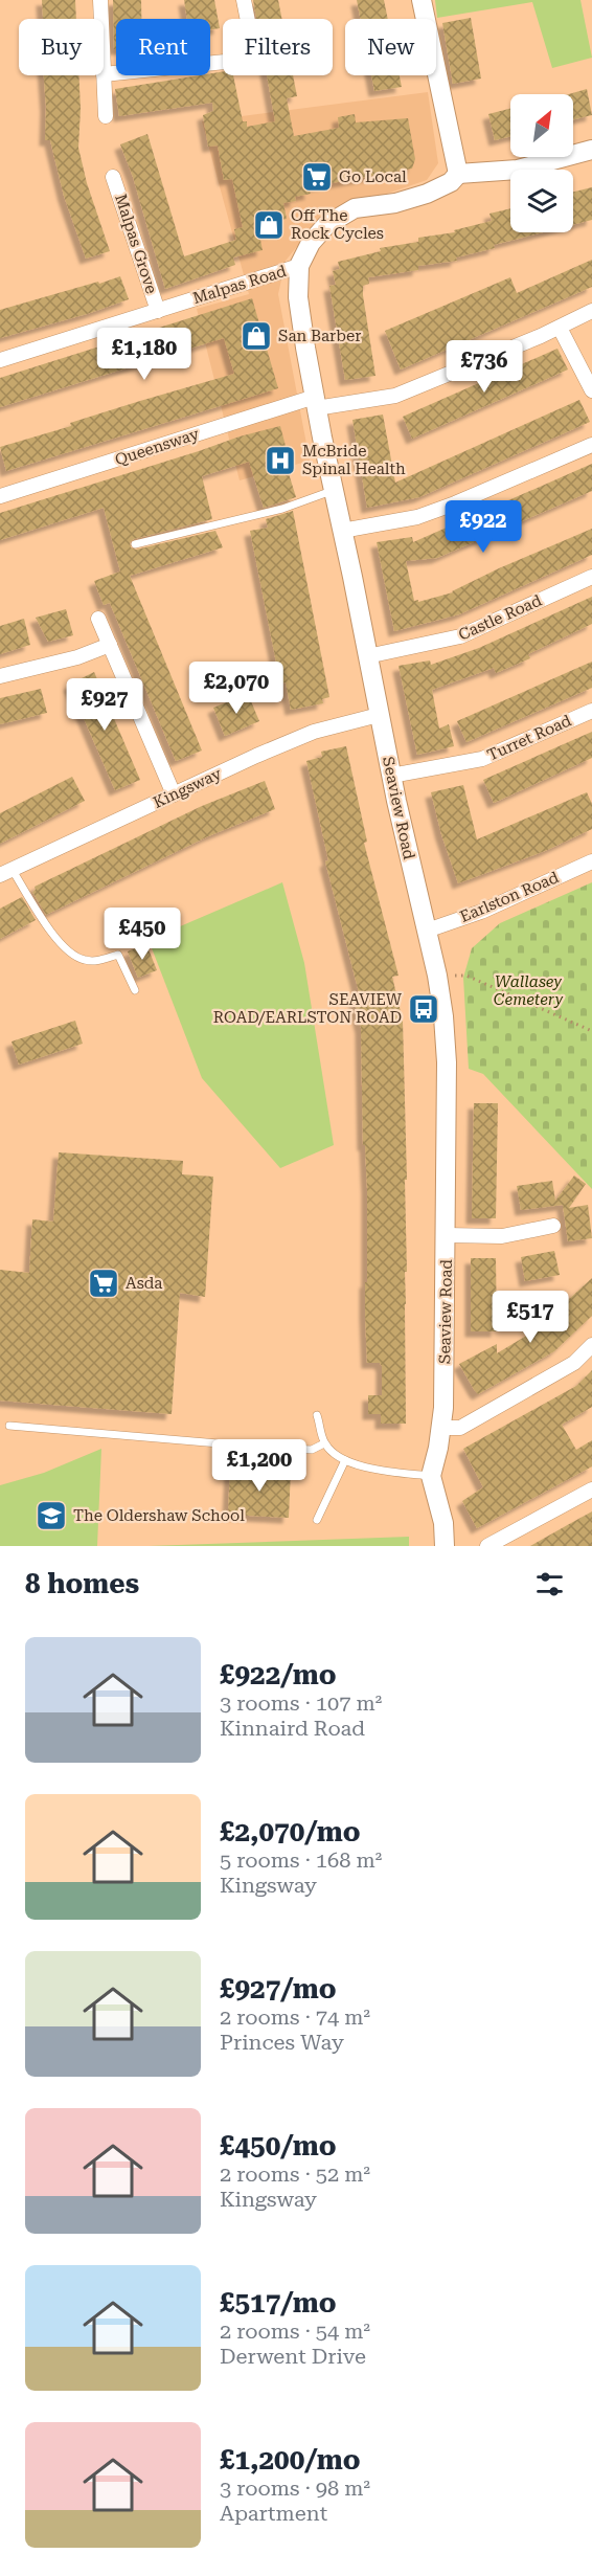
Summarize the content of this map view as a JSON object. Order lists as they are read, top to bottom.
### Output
{
  "streets": {
    "street": [
      "Malpas Grove",
      "Malpas Road",
      "Queensway",
      "Castle Road",
      "Turret Road",
      "Kingsway",
      "Seaview Road",
      "Earlston Road"
    ]
  },
  "crossings": [
    ["Malpas Grove", "Malpas Road"],
    ["Malpas Road", "Seaview Road"],
    ["Queensway", "Seaview Road"],
    ["Castle Road", "Seaview Road"],
    ["Turret Road", "Seaview Road"],
    ["Kingsway", "Seaview Road"],
    ["Seaview Road", "Earlston Road"]
  ],
  "parks": ["Wallasey Cemetery"],
  "places": {
    "supermarket": ["Go Local", "Asda"],
    "shop": ["Off The Rock Cycles", "San Barber"],
    "hospital": ["McBride Spinal Health"],
    "bus stop": ["SEAVIEW ROAD/EARLSTON ROAD"],
    "school or university": ["The Oldershaw School"]
  },
  "north": "top right",
  "page": {
    "chip": [
      "Buy",
      "Rent",
      "Filters",
      "New"
    ],
    "price": [
      "£1,180",
      "£736",
      "£922",
      "£2,070",
      "£927",
      "£450",
      "£517",
      "£1,200"
    ],
    "heading": "8 homes",
    "list": [
      {
        "name": "£922/mo",
        "note": "3 rooms · 107 m² · Kinnaird Road"
      },
      {
        "name": "£2,070/mo",
        "note": "5 rooms · 168 m² · Kingsway"
      },
      {
        "name": "£927/mo",
        "note": "2 rooms · 74 m² · Princes Way"
      },
      {
        "name": "£450/mo",
        "note": "2 rooms · 52 m² · Kingsway"
      },
      {
        "name": "£517/mo",
        "note": "2 rooms · 54 m² · Derwent Drive"
      },
      {
        "name": "£1,200/mo",
        "note": "3 rooms · 98 m² · Apartment"
      }
    ]
  }
}
